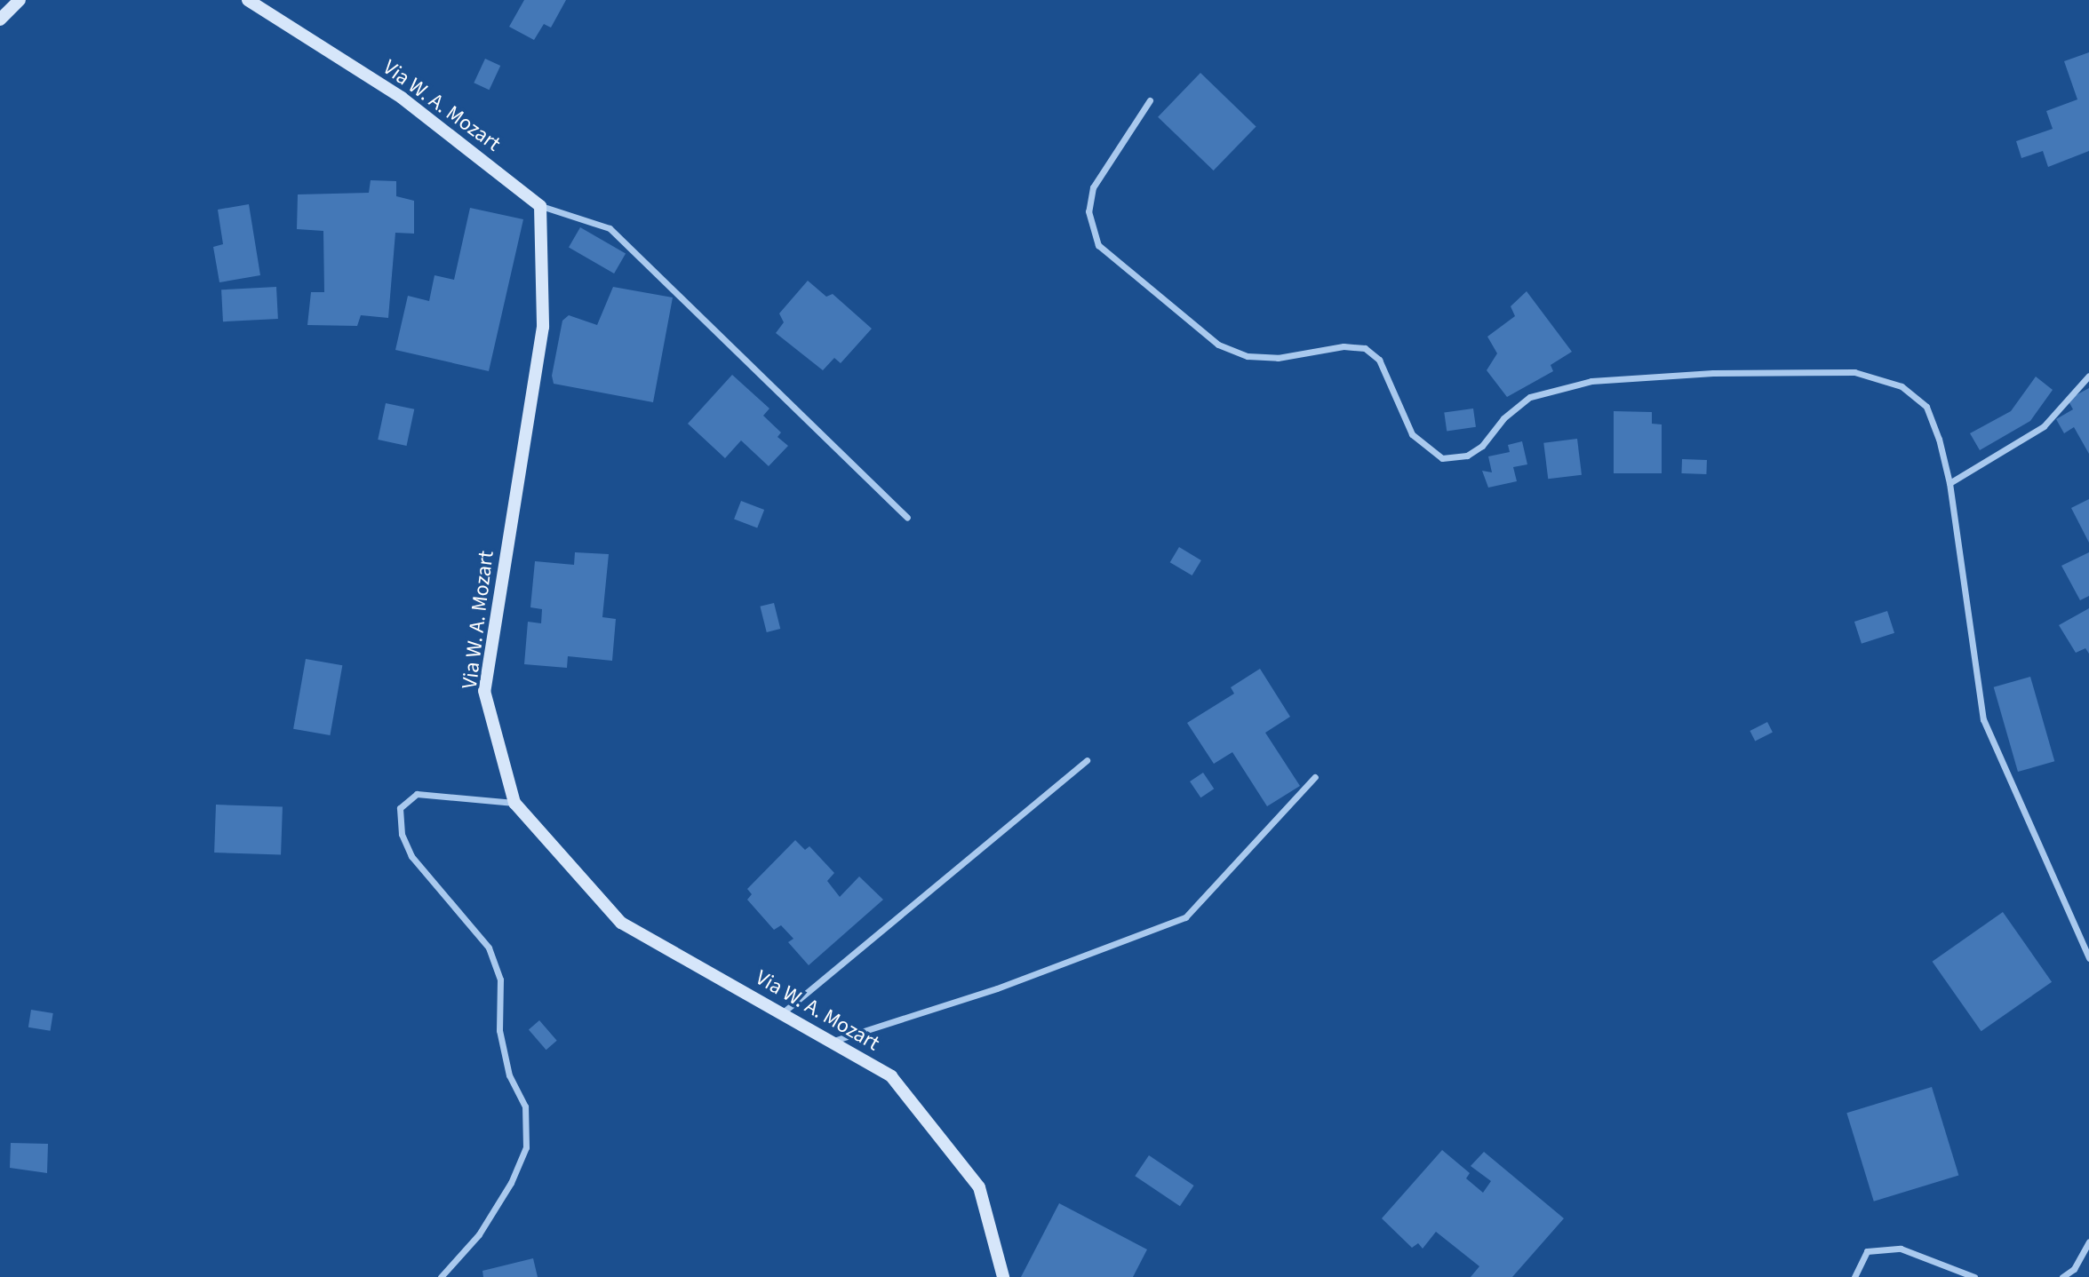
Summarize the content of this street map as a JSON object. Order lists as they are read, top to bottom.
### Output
{
  "streets": {
    "street": ["Via W. A. Mozart"]
  }
}
